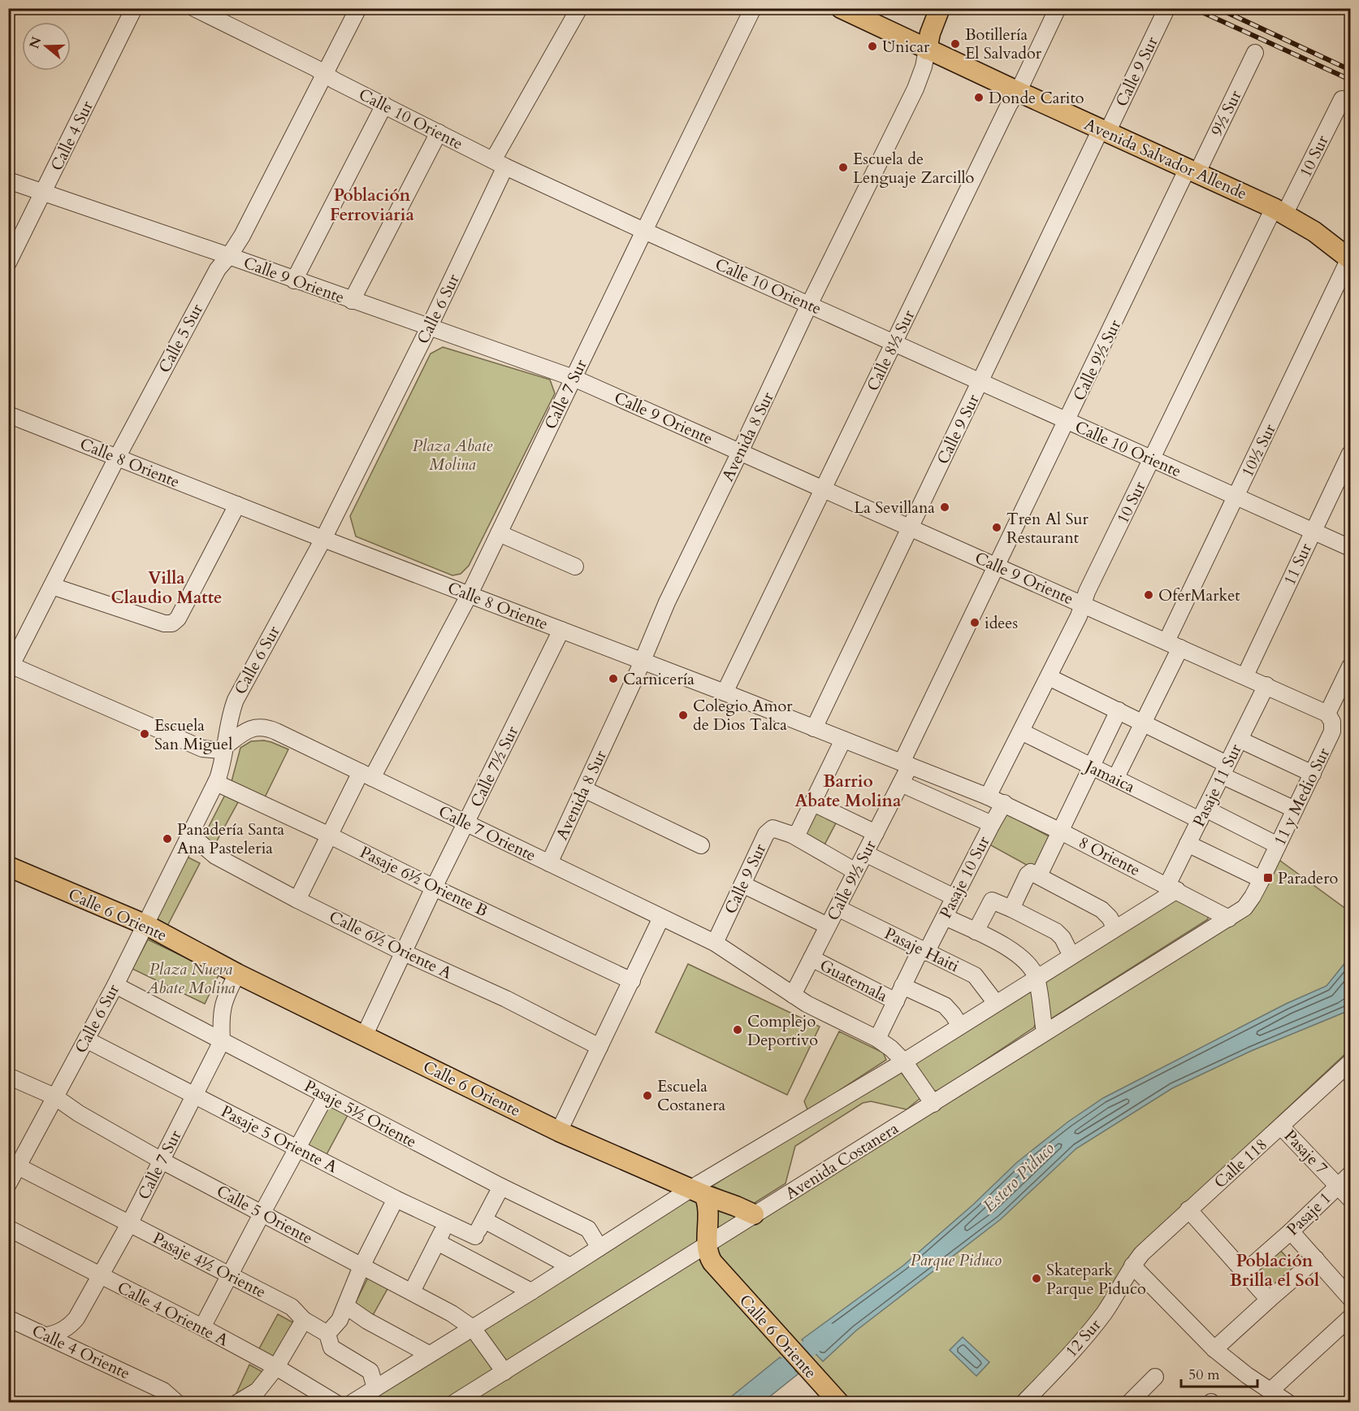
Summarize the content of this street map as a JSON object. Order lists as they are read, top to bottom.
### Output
{
  "streets": {
    "main road": ["Avenida Salvador Allende", "Avenida 8 Sur", "Calle 6 Oriente"],
    "street": [
      "Calle 9 Sur",
      "9½ Sur",
      "Calle 10 Oriente",
      "Calle 4 Sur",
      "10 Sur",
      "Calle 9 Oriente",
      "Calle 6 Sur",
      "Calle 5 Sur",
      "Calle 8½ Sur",
      "Calle 9½ Sur",
      "Calle 7 Sur",
      "10½ Sur",
      "Calle 8 Oriente",
      "11 Sur",
      "Calle 7½ Sur",
      "Jamaica",
      "Pasaje 11 Sur",
      "11 y Medio Sur",
      "Calle 7 Oriente",
      "8 Oriente",
      "Pasaje 10 Sur",
      "Pasaje 6½ Oriente B",
      "Calle 6½ Oriente A",
      "Pasaje Haiti",
      "Guatemala",
      "Pasaje 5½ Oriente",
      "Pasaje 5 Oriente A",
      "Pasaje 7",
      "Avenida Costanera",
      "Calle 118",
      "Pasaje 1",
      "Calle 5 Oriente",
      "Pasaje 4½ Oriente",
      "Calle 4 Oriente A",
      "12 Sur",
      "Calle 4 Oriente"
    ]
  },
  "crossings": [
    ["Calle 9 Sur", "Calle 10 Oriente"],
    ["Calle 9 Sur", "Avenida Salvador Allende"],
    ["Calle 9 Sur", "Calle 9 Oriente"],
    ["Calle 9 Sur", "Calle 8 Oriente"],
    ["Calle 9 Sur", "Calle 7 Oriente"],
    ["9½ Sur", "Avenida Salvador Allende"],
    ["9½ Sur", "Calle 9½ Sur"],
    ["Calle 10 Oriente", "10 Sur"],
    ["Calle 10 Oriente", "Calle 6 Sur"],
    ["Calle 10 Oriente", "Calle 5 Sur"],
    ["Calle 10 Oriente", "Calle 8½ Sur"],
    ["Calle 10 Oriente", "Calle 9½ Sur"],
    ["Calle 10 Oriente", "Calle 7 Sur"],
    ["Calle 10 Oriente", "Avenida 8 Sur"],
    ["Calle 10 Oriente", "10½ Sur"],
    ["Calle 10 Oriente", "11 Sur"],
    ["Calle 4 Sur", "Calle 9 Oriente"],
    ["10 Sur", "Avenida Salvador Allende"],
    ["10 Sur", "Calle 9 Oriente"],
    ["10 Sur", "Calle 8 Oriente"],
    ["10 Sur", "Jamaica"],
    ["10 Sur", "8 Oriente"],
    ["Avenida Salvador Allende", "Calle 8½ Sur"],
    ["Avenida Salvador Allende", "Calle 9½ Sur"],
    ["Avenida Salvador Allende", "Avenida 8 Sur"],
    ["Avenida Salvador Allende", "10½ Sur"],
    ["Calle 9 Oriente", "Calle 6 Sur"],
    ["Calle 9 Oriente", "Calle 5 Sur"],
    ["Calle 9 Oriente", "Calle 8½ Sur"],
    ["Calle 9 Oriente", "Calle 9½ Sur"],
    ["Calle 9 Oriente", "Calle 7 Sur"],
    ["Calle 9 Oriente", "Avenida 8 Sur"],
    ["Calle 9 Oriente", "10½ Sur"],
    ["Calle 9 Oriente", "11 Sur"],
    ["Calle 9 Oriente", "Pasaje 11 Sur"],
    ["Calle 9 Oriente", "11 y Medio Sur"],
    ["Calle 6 Sur", "Calle 8 Oriente"],
    ["Calle 6 Sur", "Calle 7 Oriente"],
    ["Calle 6 Sur", "Pasaje 6½ Oriente B"],
    ["Calle 6 Sur", "Calle 6 Oriente"],
    ["Calle 6 Sur", "Calle 6½ Oriente A"],
    ["Calle 6 Sur", "Pasaje 5½ Oriente"],
    ["Calle 6 Sur", "Pasaje 5 Oriente A"],
    ["Calle 6 Sur", "Calle 5 Oriente"],
    ["Calle 6 Sur", "Pasaje 4½ Oriente"],
    ["Calle 5 Sur", "Calle 8 Oriente"],
    ["Calle 8½ Sur", "Calle 8 Oriente"],
    ["Calle 9½ Sur", "Calle 8 Oriente"],
    ["Calle 9½ Sur", "Calle 7 Oriente"],
    ["Calle 9½ Sur", "Pasaje Haiti"],
    ["Calle 9½ Sur", "Guatemala"],
    ["Calle 7 Sur", "Calle 8 Oriente"],
    ["Calle 7 Sur", "Calle 7 Oriente"],
    ["Calle 7 Sur", "Pasaje 6½ Oriente B"],
    ["Calle 7 Sur", "Calle 6 Oriente"],
    ["Calle 7 Sur", "Calle 6½ Oriente A"],
    ["Calle 7 Sur", "Pasaje 5½ Oriente"],
    ["Calle 7 Sur", "Pasaje 5 Oriente A"],
    ["Calle 7 Sur", "Calle 5 Oriente"],
    ["Calle 7 Sur", "Pasaje 4½ Oriente"],
    ["Calle 7 Sur", "Calle 4 Oriente A"],
    ["Calle 7 Sur", "Calle 4 Oriente"],
    ["Avenida 8 Sur", "Calle 8 Oriente"],
    ["Avenida 8 Sur", "Calle 7 Oriente"],
    ["10½ Sur", "Jamaica"],
    ["Calle 8 Oriente", "Calle 7½ Sur"],
    ["Calle 8 Oriente", "8 Oriente"],
    ["Calle 7½ Sur", "Calle 7 Oriente"],
    ["Calle 7½ Sur", "Pasaje 6½ Oriente B"],
    ["Calle 7½ Sur", "Calle 6 Oriente"],
    ["Calle 7½ Sur", "Calle 6½ Oriente A"],
    ["Jamaica", "Pasaje 11 Sur"],
    ["Jamaica", "11 y Medio Sur"],
    ["Pasaje 11 Sur", "8 Oriente"],
    ["11 y Medio Sur", "8 Oriente"],
    ["11 y Medio Sur", "Avenida Costanera"],
    ["Calle 7 Oriente", "Pasaje 10 Sur"],
    ["Calle 7 Oriente", "Avenida Costanera"],
    ["8 Oriente", "Pasaje 10 Sur"],
    ["8 Oriente", "Avenida Costanera"],
    ["Pasaje 10 Sur", "Pasaje Haiti"],
    ["Pasaje 10 Sur", "Guatemala"],
    ["Calle 6 Oriente", "Avenida Costanera"],
    ["Pasaje 7", "Calle 118"],
    ["Pasaje 7", "Pasaje 1"],
    ["Avenida Costanera", "Calle 5 Oriente"],
    ["Calle 118", "12 Sur"]
  ],
  "districts": [
    "Población Ferroviaria",
    "Villa Claudio Matte",
    "Barrio Abate Molina",
    "Población Brilla el Sol"
  ],
  "water": ["Estero Piduco"],
  "parks": ["Plaza Abate Molina", "Plaza Nueva Abate Molina", "Parque Piduco"],
  "places": {
    "other": [
      "Botillería El Salvador",
      "Unicar",
      "Donde Carito",
      "Escuela de Lenguaje Zarcillo",
      "La Sevillana",
      "Tren Al Sur Restaurant",
      "OferMarket",
      "idees",
      "Carnicería",
      "Colegio Amor de Dios Talca",
      "Escuela San Miguel",
      "Panadería Santa Ana Pasteleria",
      "Complejo Deportivo",
      "Escuela Costanera",
      "Skatepark Parque Piduco"
    ],
    "transit": ["Paradero"]
  },
  "scale_bar": "50 m",
  "north": "left"
}
